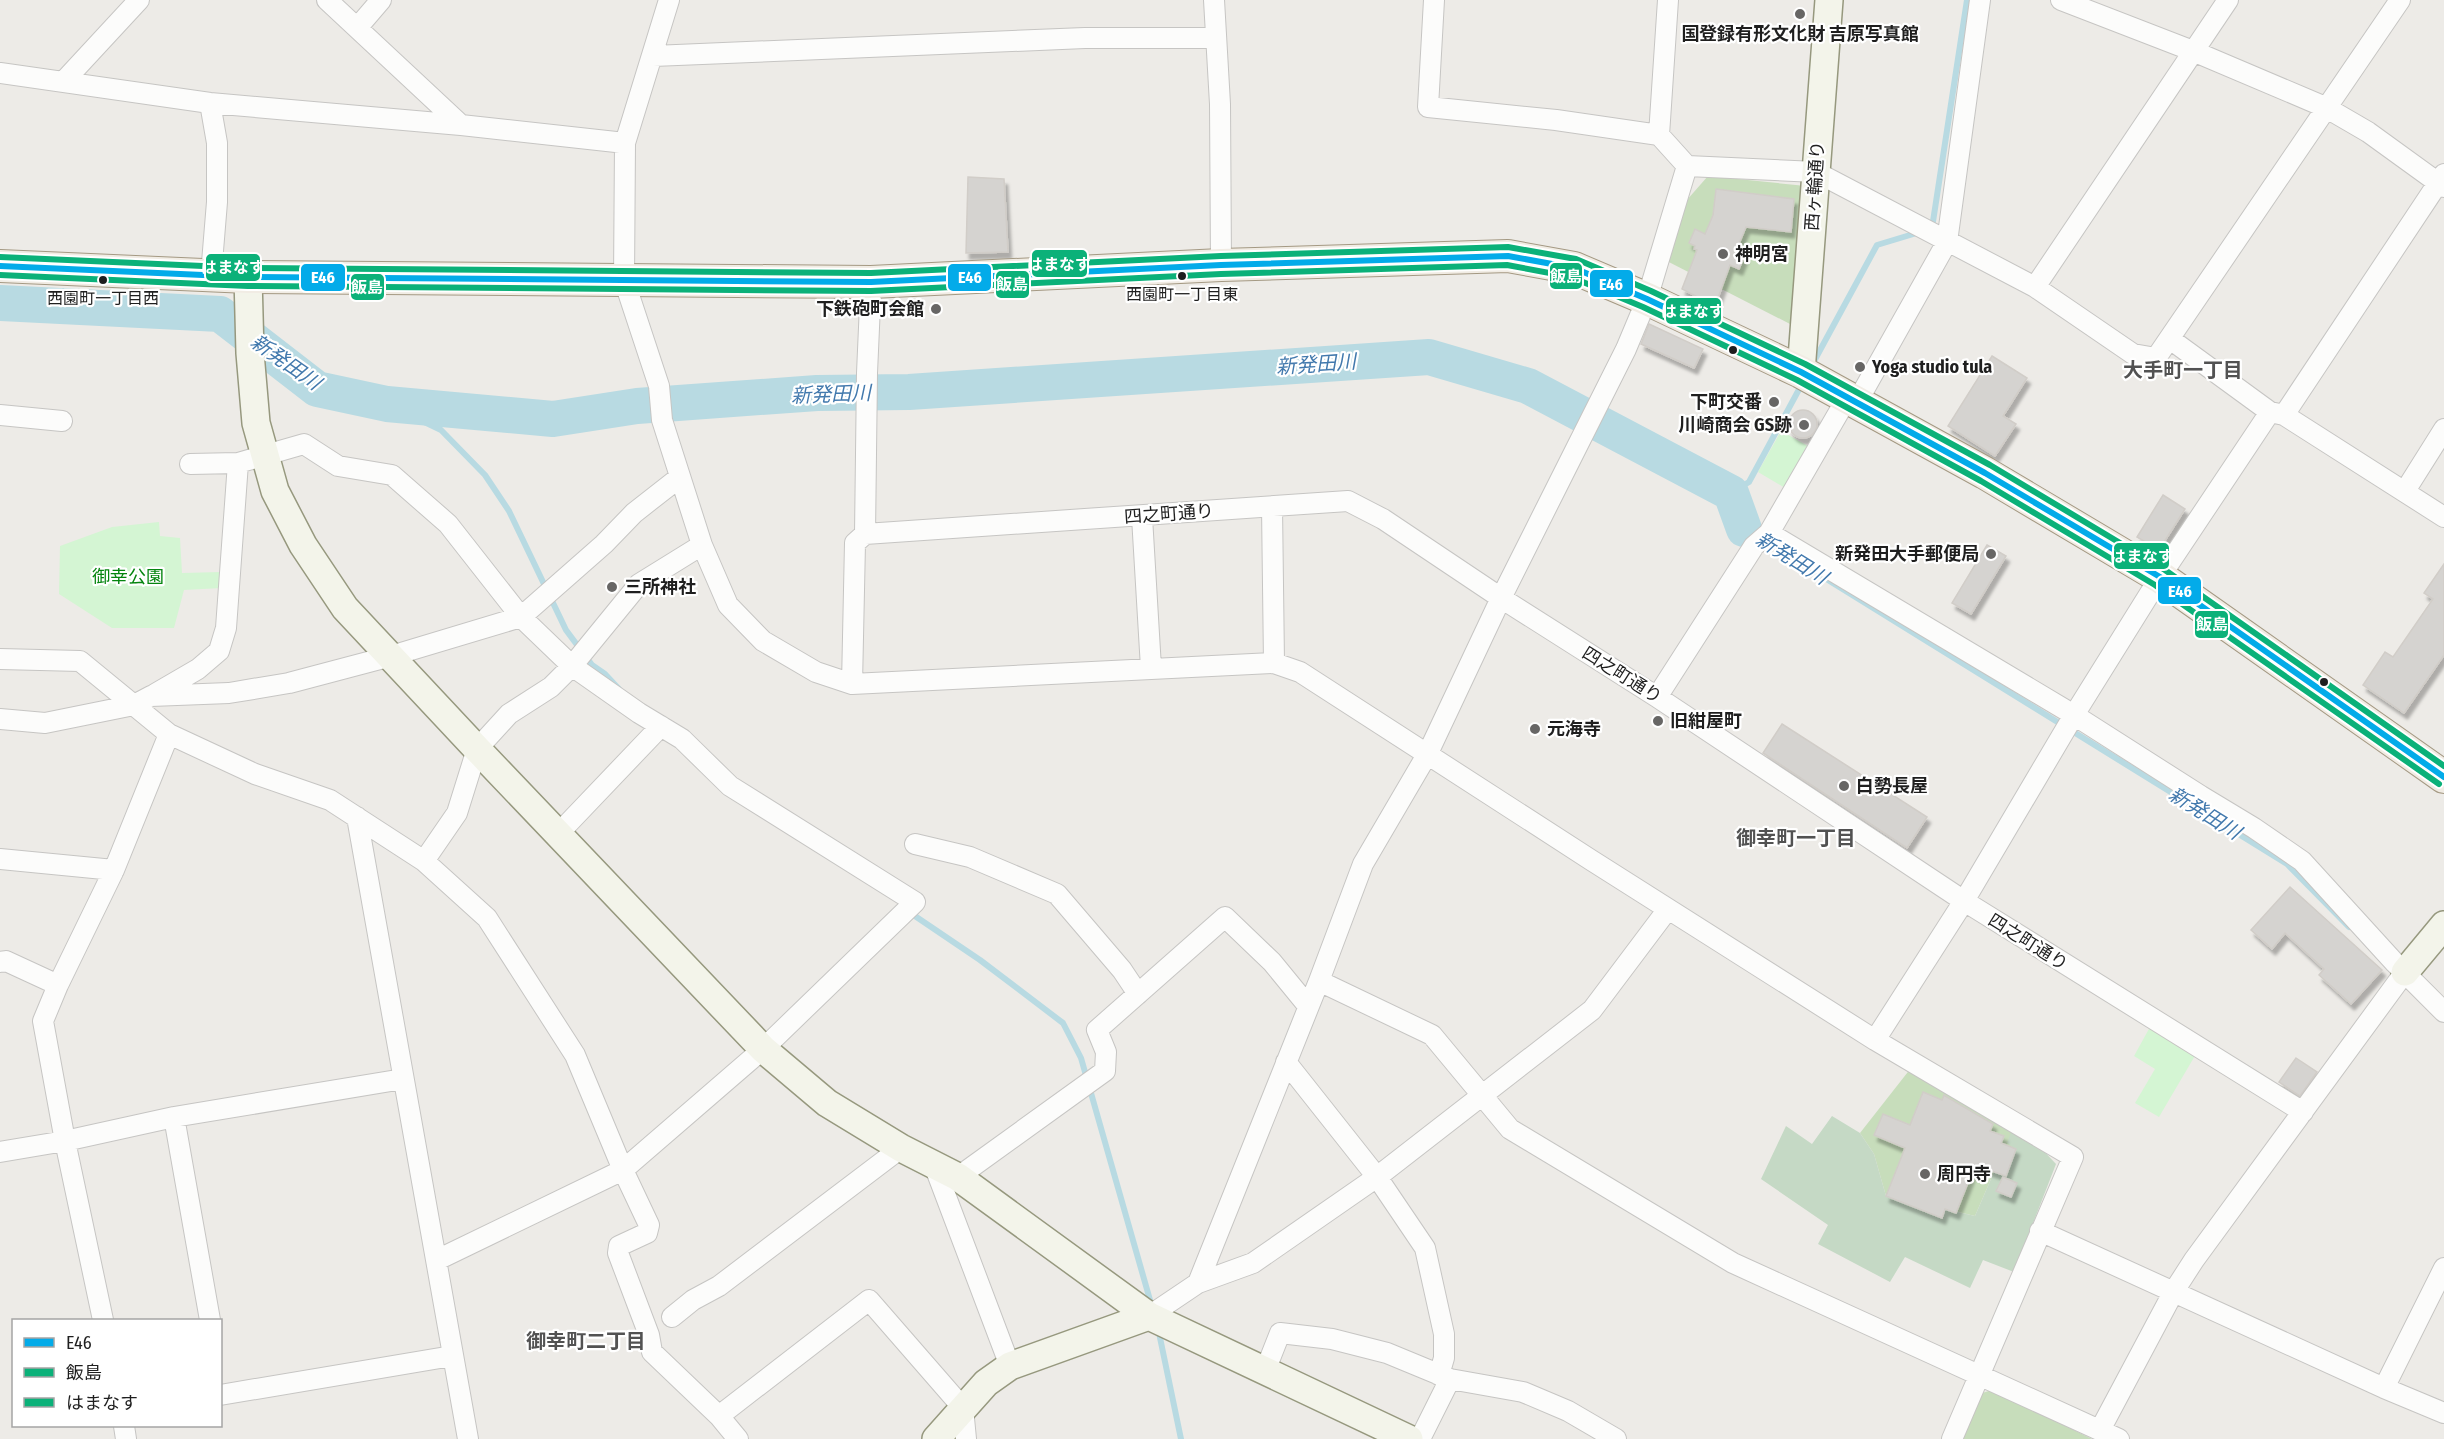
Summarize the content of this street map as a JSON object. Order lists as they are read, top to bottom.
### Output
{
  "streets": {
    "street": ["西ヶ輪通り", "四之町通り"]
  },
  "districts": ["大手町一丁目", "御幸町一丁目", "御幸町二丁目"],
  "water": ["新発田川"],
  "parks": ["御幸公園"],
  "places": [
    "国登録有形文化財 吉原写真館",
    "神明宮",
    "西園町一丁目東",
    "西園町一丁目西",
    "下鉄砲町会館",
    "Yoga studio tula",
    "下町交番",
    "川崎商会 GS跡",
    "新発田大手郵便局",
    "三所神社",
    "旧紺屋町",
    "元海寺",
    "白勢長屋",
    "周円寺"
  ],
  "lines": ["transit line はまなす", "transit line E46", "transit line 飯島"],
  "legend": ["E46", "飯島", "はまなす"]
}
